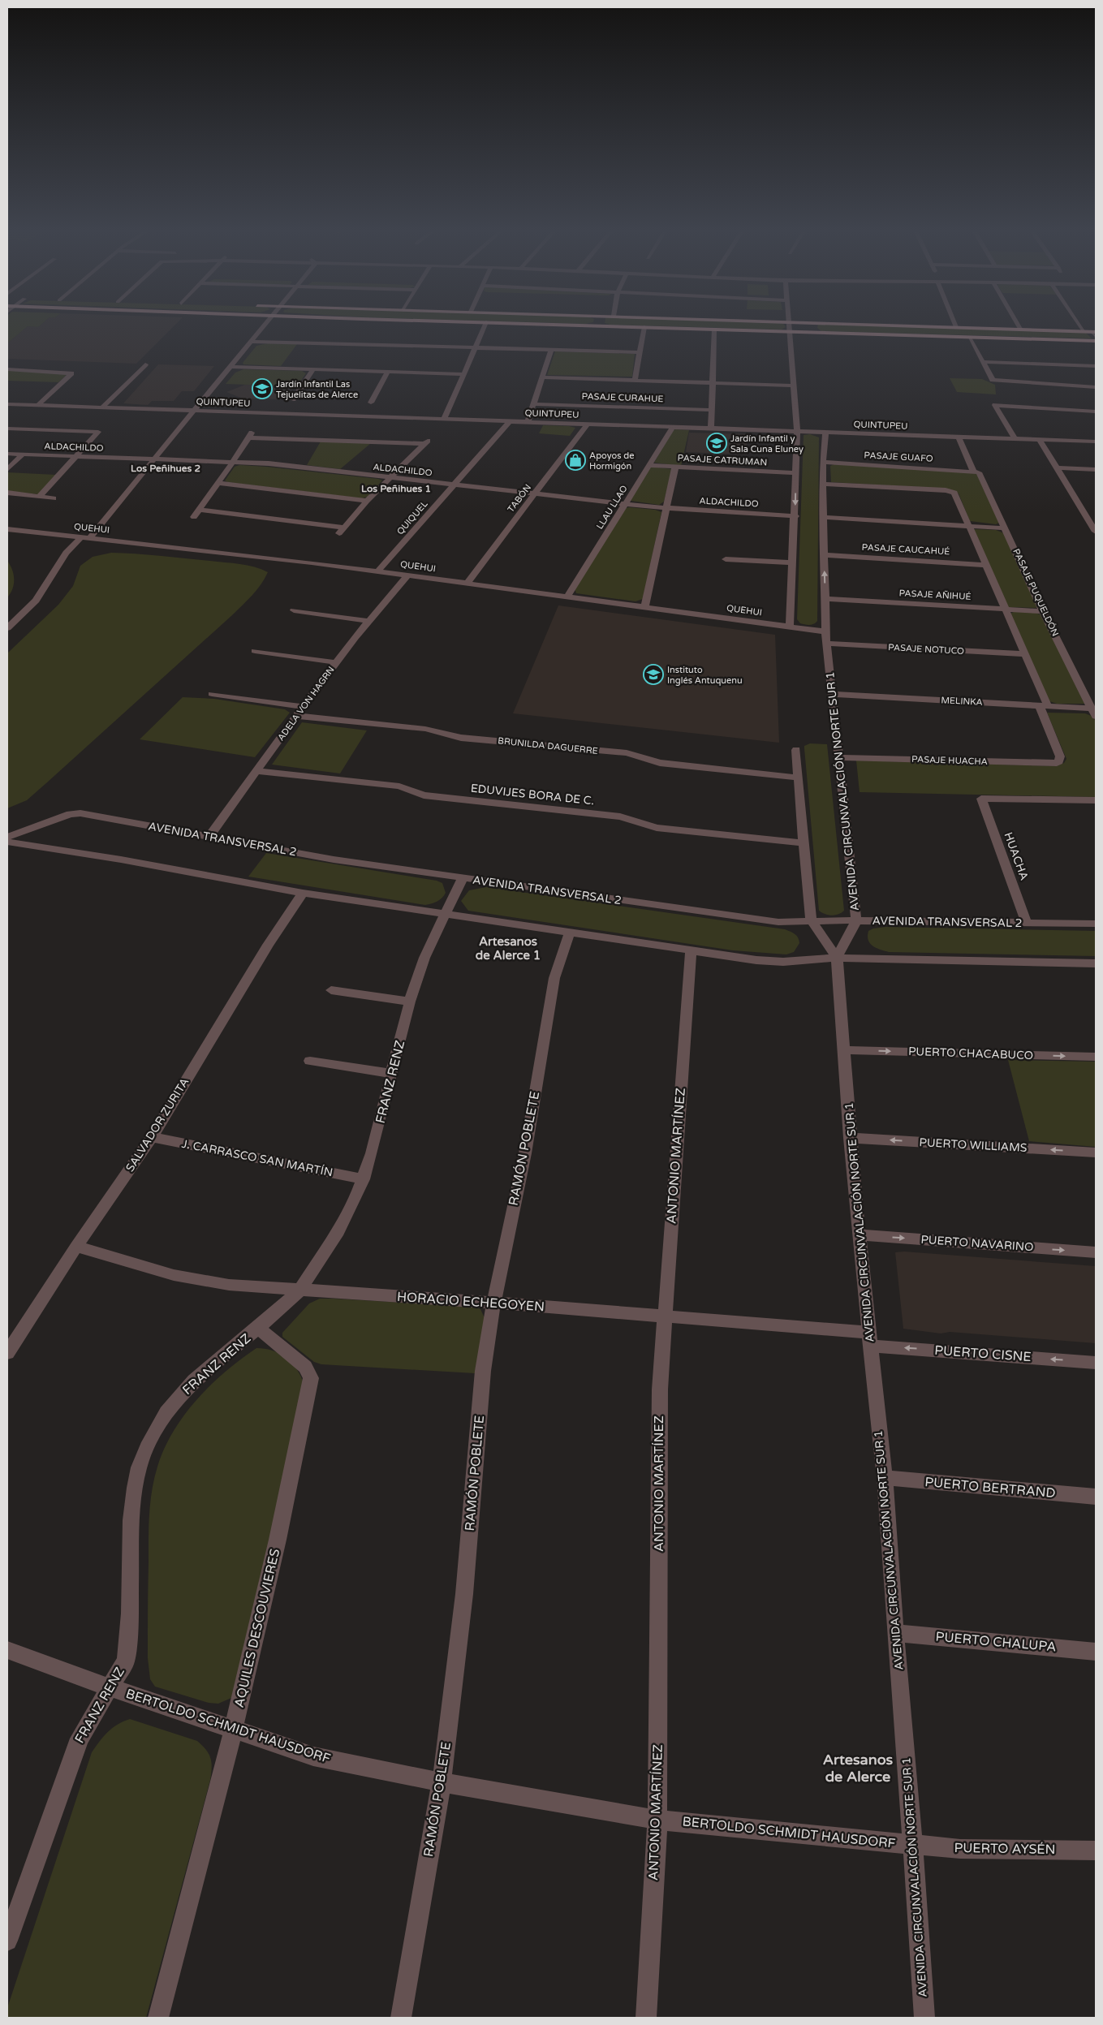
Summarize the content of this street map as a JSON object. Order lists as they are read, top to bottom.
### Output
{
  "streets": {
    "street": [
      "PASAJE CURAHUE",
      "QUINTUPEU",
      "ALDACHILDO",
      "PASAJE GUAFO",
      "PASAJE CATRUMAN",
      "TABÓN",
      "LLAU LLAO",
      "QUIQUEL",
      "QUEHUI",
      "PASAJE CAUCAHUÉ",
      "PASAJE PUQUELDÓN",
      "PASAJE AÑIHUÉ",
      "PASAJE NOTUCO",
      "MELINKA",
      "ADELA VON HAGRN",
      "BRUNILDA DAGUERRE",
      "PASAJE HUACHA",
      "AVENIDA CIRCUNVALACIÓN NORTE SUR 1",
      "EDUVIJES BORA DE C.",
      "AVENIDA TRANSVERSAL 2",
      "HUACHA",
      "PUERTO CHACABUCO",
      "FRANZ RENZ",
      "SALVADOR ZURITA",
      "PUERTO WILLIAMS",
      "RAMÓN POBLETE",
      "ANTONIO MARTÍNEZ",
      "J. CARRASCO SAN MARTÍN",
      "PUERTO NAVARINO",
      "HORACIO ECHEGOYEN",
      "PUERTO CISNE",
      "PUERTO BERTRAND",
      "AQUILES DESCOUVIERES",
      "PUERTO CHALUPA",
      "BERTOLDO SCHMIDT HAUSDORF",
      "PUERTO AYSÉN"
    ]
  },
  "crossings": [
    ["QUINTUPEU", "TABÓN"],
    ["QUINTUPEU", "LLAU LLAO"],
    ["QUINTUPEU", "QUIQUEL"],
    ["QUINTUPEU", "PASAJE PUQUELDÓN"],
    ["QUINTUPEU", "AVENIDA CIRCUNVALACIÓN NORTE SUR 1"],
    ["ALDACHILDO", "TABÓN"],
    ["ALDACHILDO", "LLAU LLAO"],
    ["ALDACHILDO", "QUIQUEL"],
    ["PASAJE GUAFO", "PASAJE PUQUELDÓN"],
    ["PASAJE GUAFO", "AVENIDA CIRCUNVALACIÓN NORTE SUR 1"],
    ["PASAJE CATRUMAN", "LLAU LLAO"],
    ["TABÓN", "QUEHUI"],
    ["LLAU LLAO", "QUEHUI"],
    ["QUIQUEL", "QUEHUI"],
    ["QUEHUI", "ADELA VON HAGRN"],
    ["QUEHUI", "AVENIDA CIRCUNVALACIÓN NORTE SUR 1"],
    ["PASAJE CAUCAHUÉ", "AVENIDA CIRCUNVALACIÓN NORTE SUR 1"],
    ["PASAJE PUQUELDÓN", "PASAJE AÑIHUÉ"],
    ["PASAJE PUQUELDÓN", "MELINKA"],
    ["PASAJE AÑIHUÉ", "AVENIDA CIRCUNVALACIÓN NORTE SUR 1"],
    ["PASAJE NOTUCO", "AVENIDA CIRCUNVALACIÓN NORTE SUR 1"],
    ["MELINKA", "PASAJE HUACHA"],
    ["MELINKA", "AVENIDA CIRCUNVALACIÓN NORTE SUR 1"],
    ["ADELA VON HAGRN", "BRUNILDA DAGUERRE"],
    ["ADELA VON HAGRN", "EDUVIJES BORA DE C."],
    ["ADELA VON HAGRN", "AVENIDA TRANSVERSAL 2"],
    ["PASAJE HUACHA", "AVENIDA CIRCUNVALACIÓN NORTE SUR 1"],
    ["AVENIDA CIRCUNVALACIÓN NORTE SUR 1", "AVENIDA TRANSVERSAL 2"],
    ["AVENIDA CIRCUNVALACIÓN NORTE SUR 1", "PUERTO CHACABUCO"],
    ["AVENIDA CIRCUNVALACIÓN NORTE SUR 1", "PUERTO WILLIAMS"],
    ["AVENIDA CIRCUNVALACIÓN NORTE SUR 1", "PUERTO NAVARINO"],
    ["AVENIDA CIRCUNVALACIÓN NORTE SUR 1", "HORACIO ECHEGOYEN"],
    ["AVENIDA CIRCUNVALACIÓN NORTE SUR 1", "PUERTO CISNE"],
    ["AVENIDA CIRCUNVALACIÓN NORTE SUR 1", "PUERTO BERTRAND"],
    ["AVENIDA CIRCUNVALACIÓN NORTE SUR 1", "PUERTO CHALUPA"],
    ["AVENIDA CIRCUNVALACIÓN NORTE SUR 1", "BERTOLDO SCHMIDT HAUSDORF"],
    ["AVENIDA CIRCUNVALACIÓN NORTE SUR 1", "PUERTO AYSÉN"],
    ["AVENIDA TRANSVERSAL 2", "HUACHA"],
    ["AVENIDA TRANSVERSAL 2", "FRANZ RENZ"],
    ["FRANZ RENZ", "J. CARRASCO SAN MARTÍN"],
    ["FRANZ RENZ", "HORACIO ECHEGOYEN"],
    ["FRANZ RENZ", "AQUILES DESCOUVIERES"],
    ["FRANZ RENZ", "BERTOLDO SCHMIDT HAUSDORF"],
    ["SALVADOR ZURITA", "J. CARRASCO SAN MARTÍN"],
    ["SALVADOR ZURITA", "HORACIO ECHEGOYEN"],
    ["RAMÓN POBLETE", "HORACIO ECHEGOYEN"],
    ["RAMÓN POBLETE", "BERTOLDO SCHMIDT HAUSDORF"],
    ["ANTONIO MARTÍNEZ", "HORACIO ECHEGOYEN"],
    ["ANTONIO MARTÍNEZ", "BERTOLDO SCHMIDT HAUSDORF"],
    ["HORACIO ECHEGOYEN", "PUERTO CISNE"],
    ["AQUILES DESCOUVIERES", "BERTOLDO SCHMIDT HAUSDORF"],
    ["BERTOLDO SCHMIDT HAUSDORF", "PUERTO AYSÉN"]
  ],
  "one_way": ["PUERTO WILLIAMS", "PUERTO NAVARINO", "PUERTO CISNE"],
  "districts": [
    "Los Peñihues 2",
    "Los Peñihues 1",
    "Artesanos de Alerce 1",
    "Artesanos de Alerce"
  ],
  "places": {
    "school or university": ["Jardín Infantil Las Tejuelitas de Alerce", "Jardín Infantil y Sala Cuna Eluney", "Instituto Inglés Antuquenu"],
    "shop": ["Apoyos de Hormigón"]
  }
}
